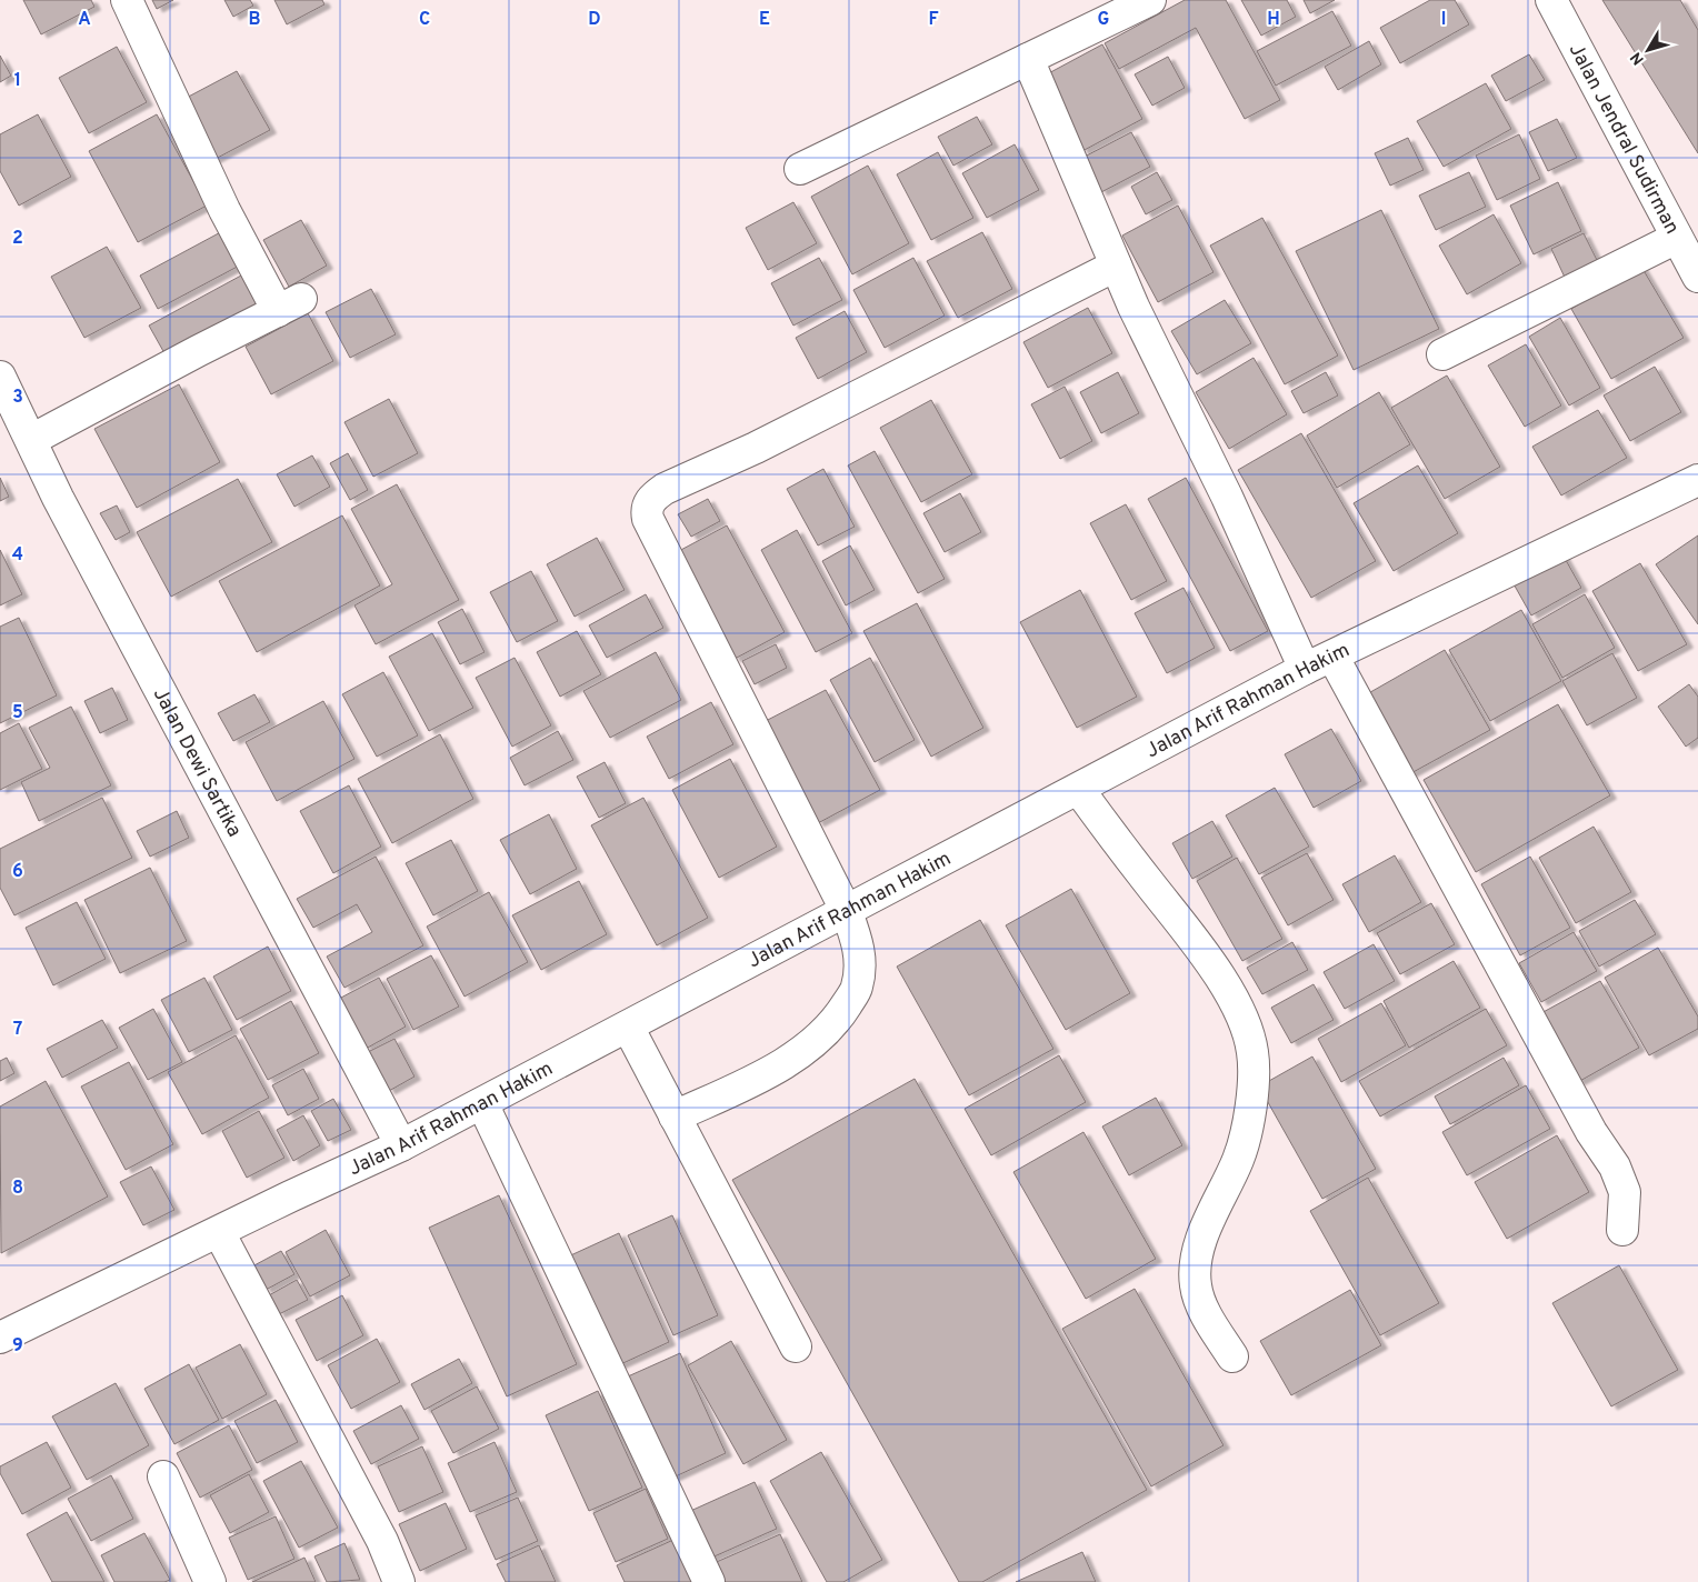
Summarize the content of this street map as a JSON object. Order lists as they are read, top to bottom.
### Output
{
  "streets": {
    "street": ["Jalan Jendral Sudirman", "Jalan Arif Rahman Hakim", "Jalan Dewi Sartika"]
  },
  "crossings": [
    ["Jalan Arif Rahman Hakim", "Jalan Dewi Sartika"]
  ],
  "north": "bottom left",
  "grid": {
    "columns": [
      "A",
      "B",
      "C",
      "D",
      "E",
      "F",
      "G",
      "H",
      "I"
    ],
    "rows": [
      "1",
      "2",
      "3",
      "4",
      "5",
      "6",
      "7",
      "8",
      "9"
    ]
  }
}
